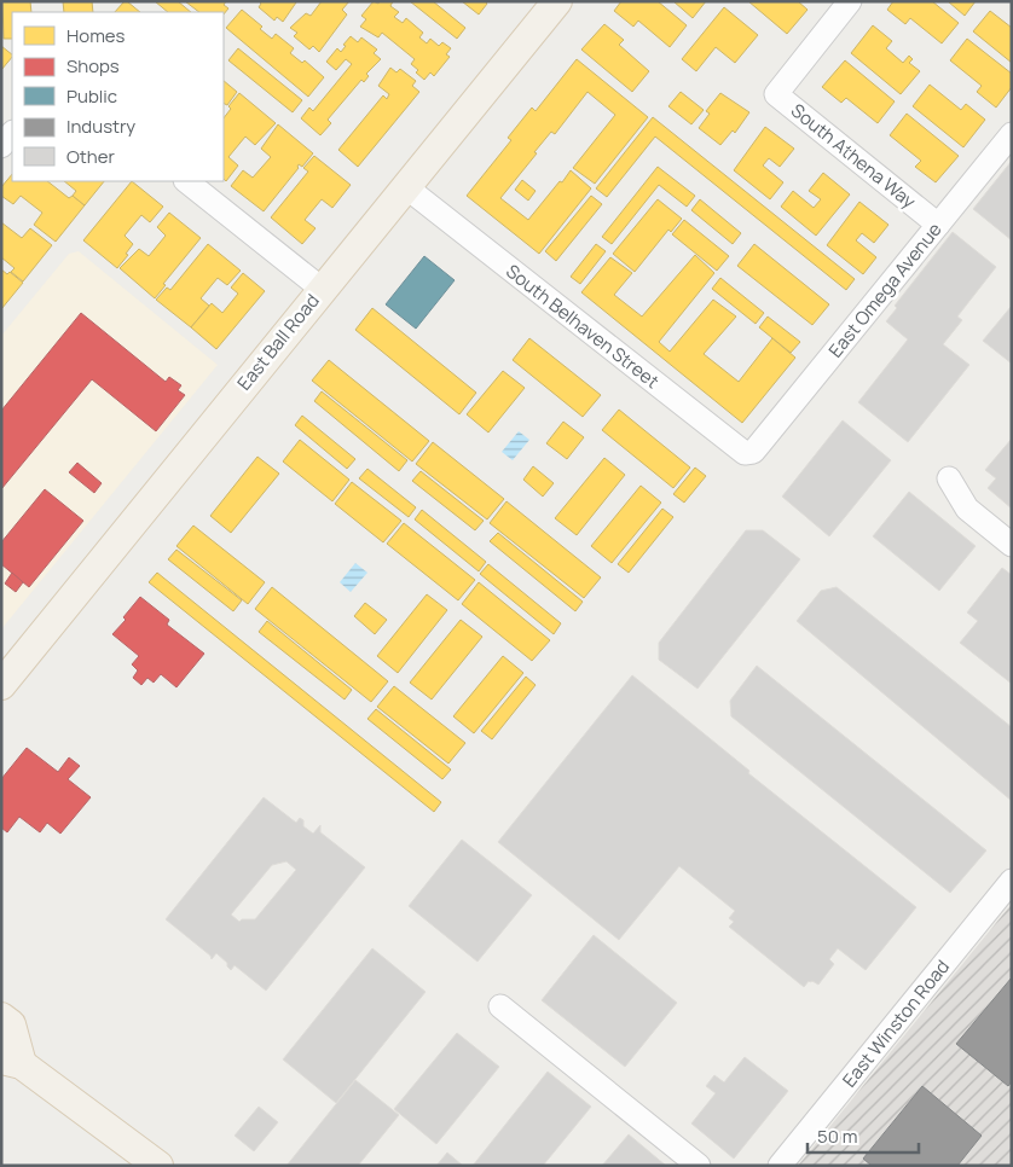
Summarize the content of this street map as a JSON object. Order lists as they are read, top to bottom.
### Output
{
  "streets": {
    "main road": ["East Ball Road"],
    "street": [
      "South Athena Way",
      "East Omega Avenue",
      "South Belhaven Street",
      "East Winston Road"
    ]
  },
  "crossings": [
    ["South Athena Way", "East Omega Avenue"],
    ["East Omega Avenue", "South Belhaven Street"],
    ["South Belhaven Street", "East Ball Road"]
  ],
  "legend": [
    "Homes",
    "Shops",
    "Public",
    "Industry",
    "Other"
  ],
  "scale_bar": "50 m"
}
